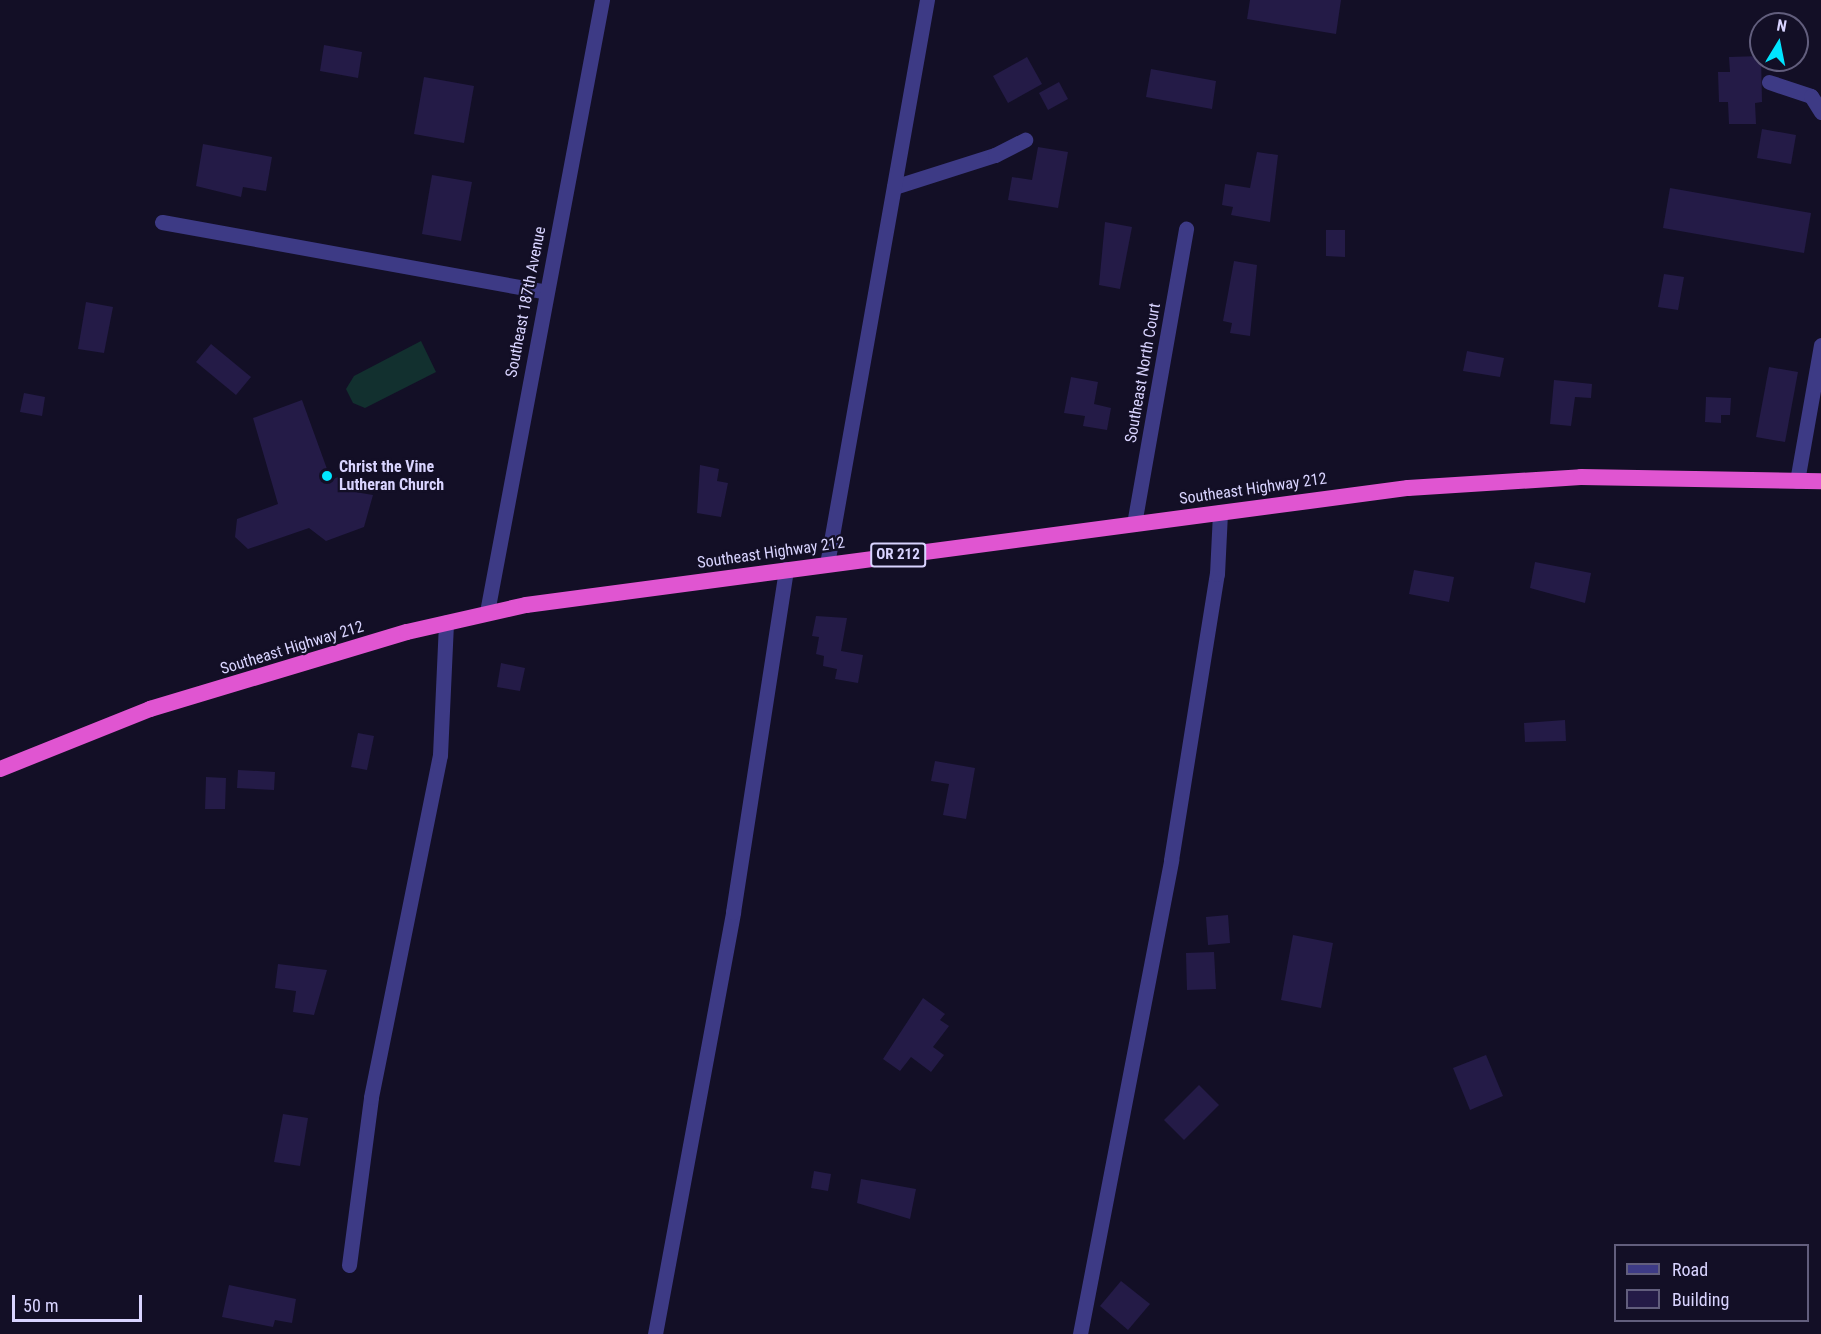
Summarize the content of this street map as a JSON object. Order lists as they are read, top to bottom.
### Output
{
  "streets": {
    "highway": ["Southeast Highway 212", "OR 212"],
    "street": ["Southeast 187th Avenue", "Southeast North Court"]
  },
  "crossings": [
    ["Southeast 187th Avenue", "Southeast Highway 212"],
    ["Southeast North Court", "Southeast Highway 212"]
  ],
  "places": ["Christ the Vine Lutheran Church"],
  "legend": ["Road", "Building"],
  "scale_bar": "50 m",
  "north": "top"
}
